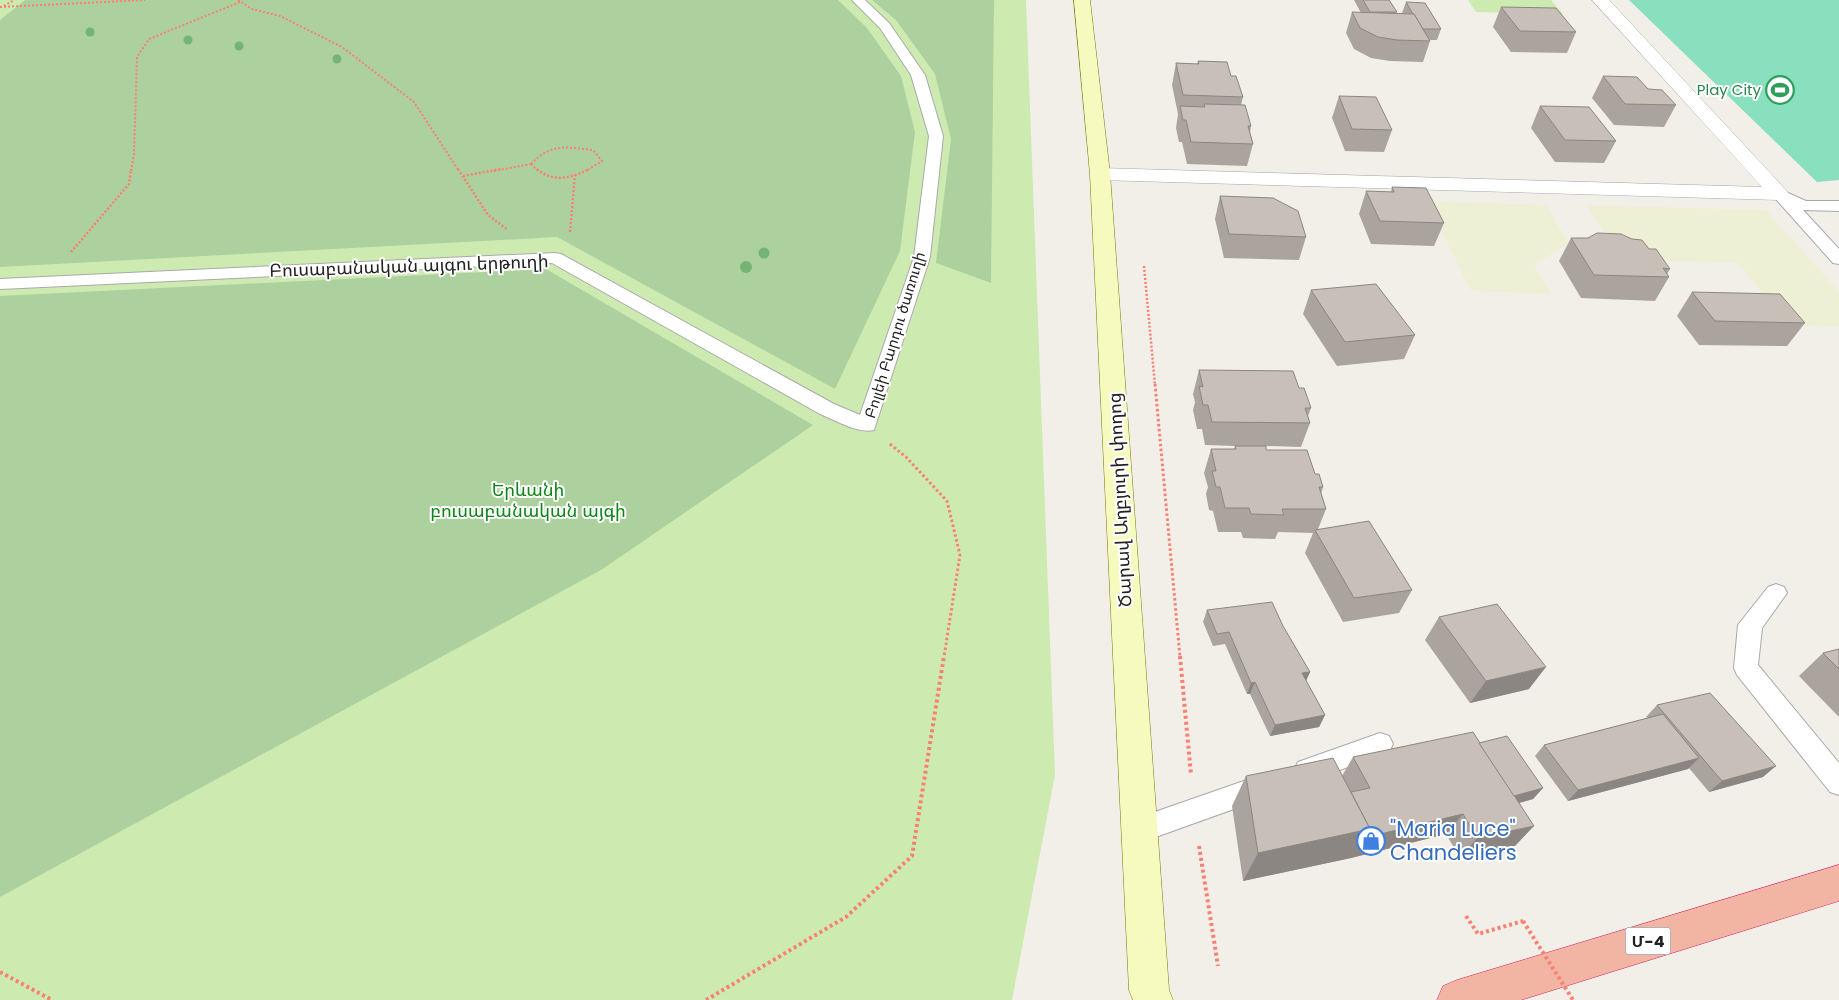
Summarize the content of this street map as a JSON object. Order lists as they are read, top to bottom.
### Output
{
  "streets": {
    "highway": ["Մ-4"],
    "main road": ["Ծարավ Աղբյուրի փողոց"],
    "lane": ["Բուսաբանական այգու երթուղի", "Բոլլեի Բարդու ծառուղի"]
  },
  "crossings": [
    ["Բուսաբանական այգու երթուղի", "Բոլլեի Բարդու ծառուղի"]
  ],
  "parks": ["Երևանի բուսաբանական այգի"],
  "places": {
    "sports": ["Play City"],
    "shop": ["\"Maria Luce\" Chandeliers"]
  }
}
